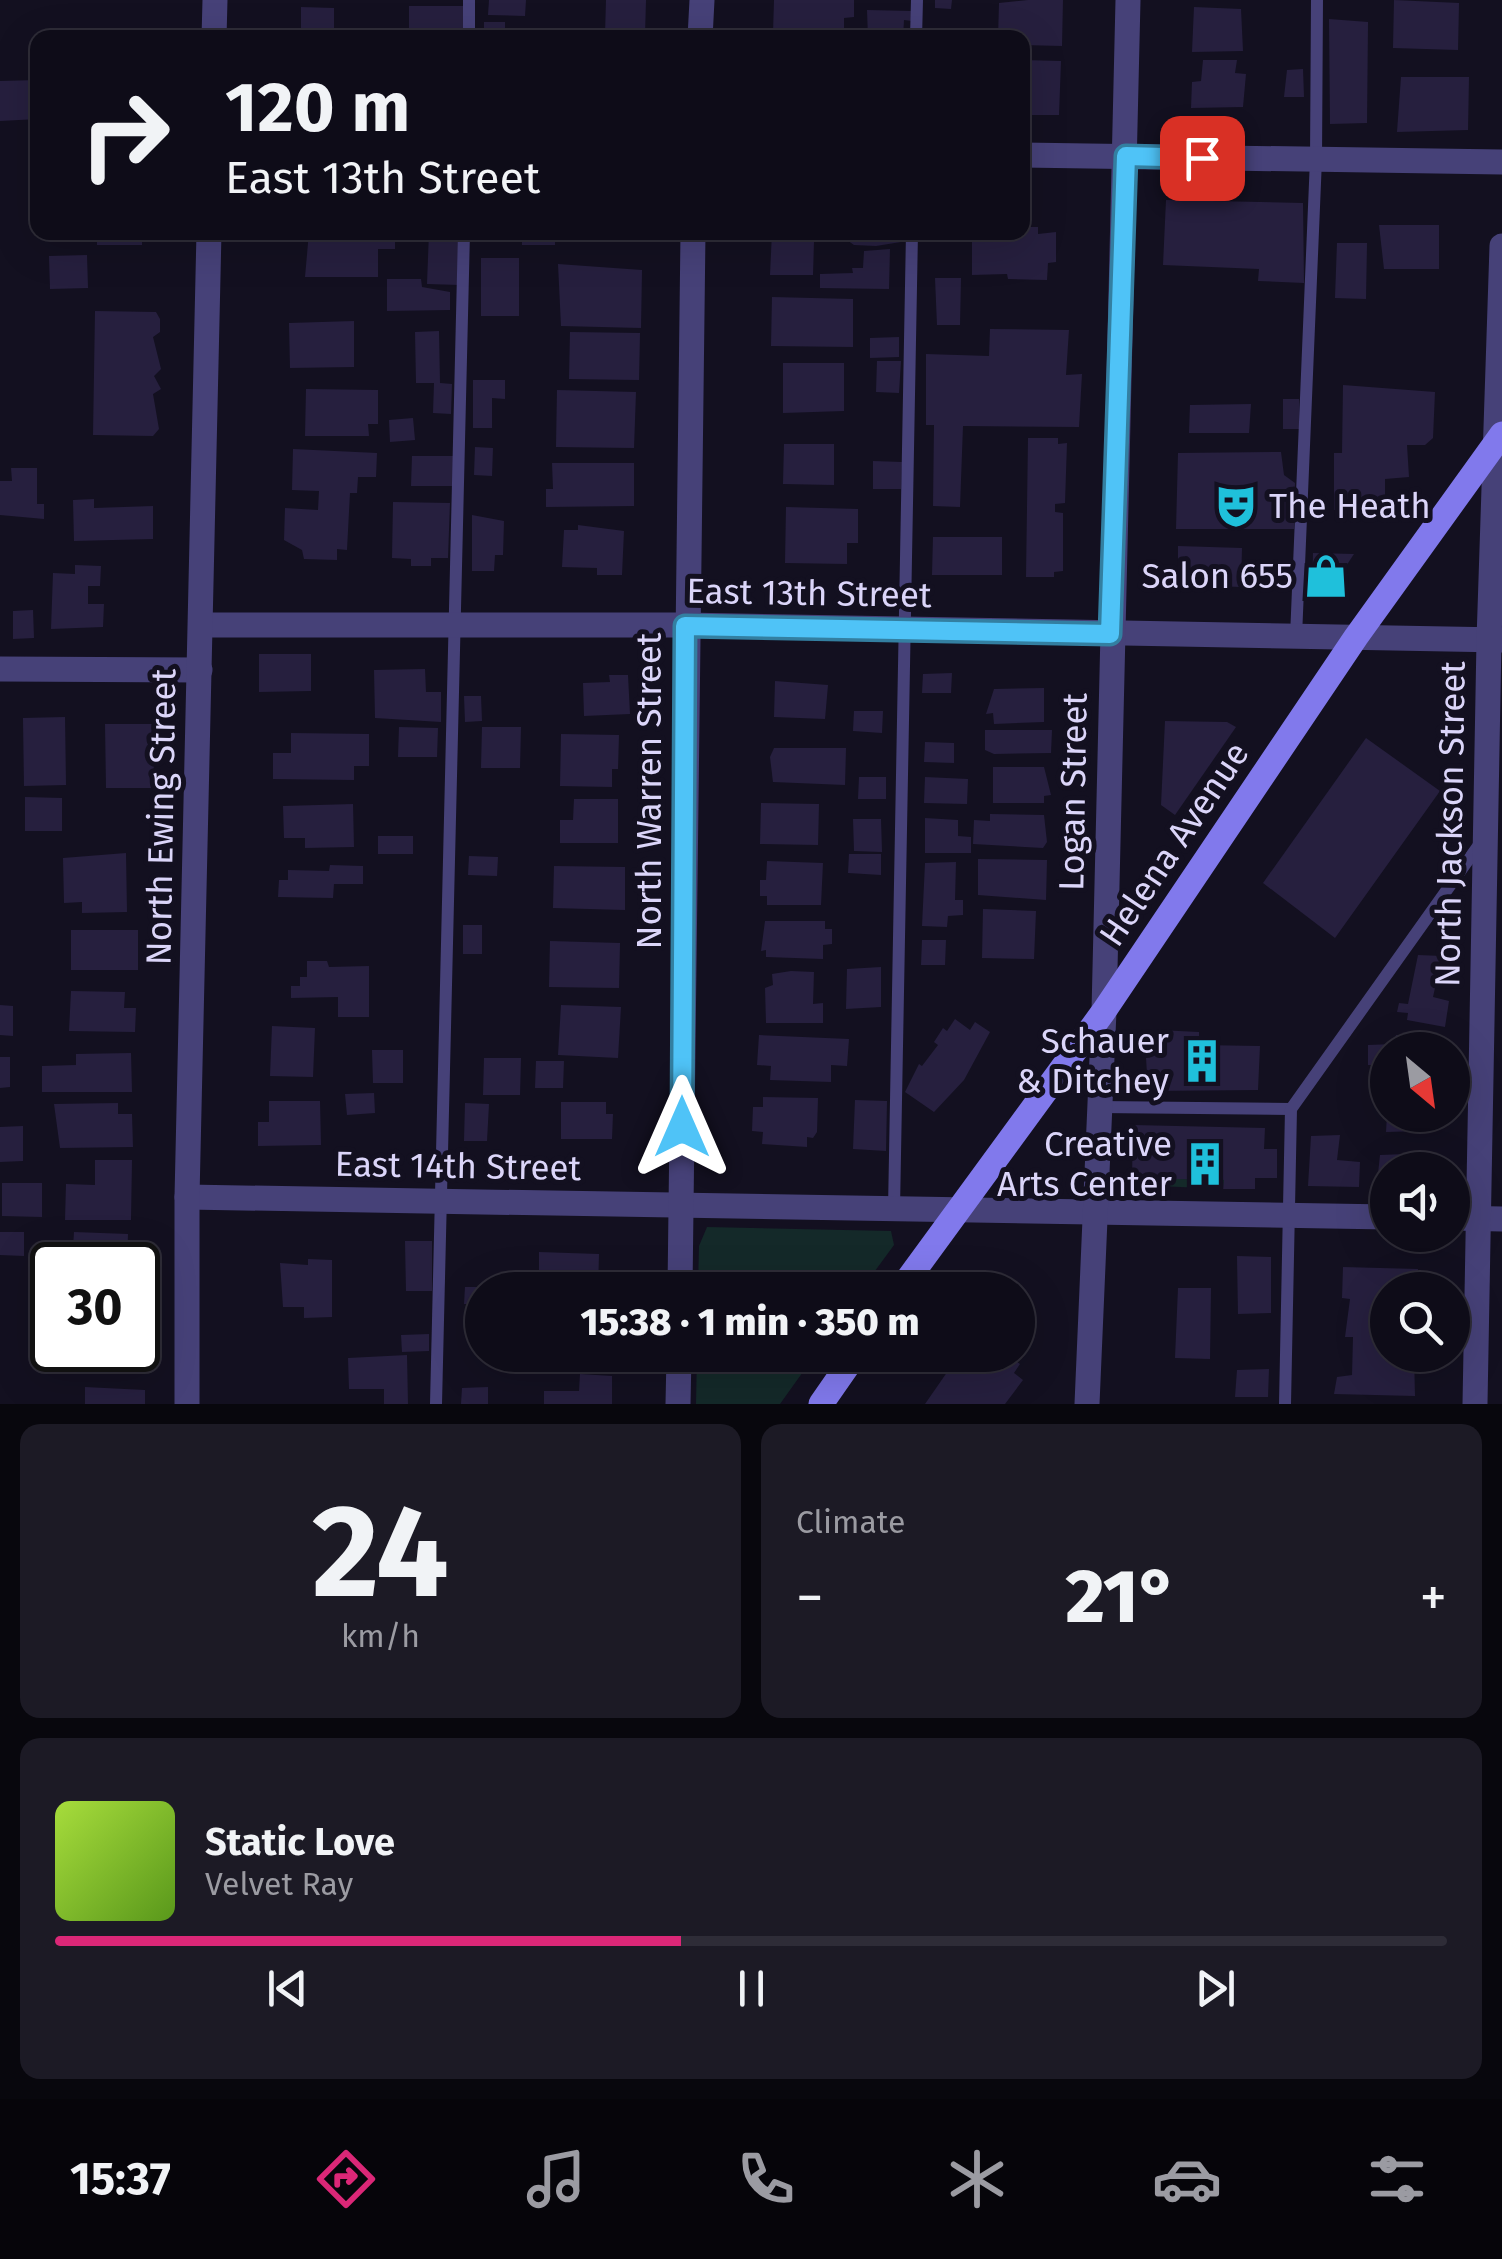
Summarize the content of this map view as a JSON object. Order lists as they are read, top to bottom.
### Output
{
  "streets": {
    "main road": ["Helena Avenue"],
    "street": [
      "East 13th Street",
      "North Warren Street",
      "Logan Street",
      "North Ewing Street",
      "North Jackson Street",
      "East 14th Street"
    ]
  },
  "crossings": [
    ["East 13th Street", "North Warren Street"],
    ["East 13th Street", "Logan Street"],
    ["East 13th Street", "North Ewing Street"],
    ["East 13th Street", "North Jackson Street"],
    ["East 13th Street", "Helena Avenue"],
    ["North Warren Street", "East 14th Street"],
    ["Logan Street", "Helena Avenue"],
    ["Logan Street", "East 14th Street"],
    ["North Ewing Street", "East 14th Street"],
    ["North Jackson Street", "Helena Avenue"],
    ["Helena Avenue", "East 14th Street"]
  ],
  "places": {
    "theatre": ["The Heath"],
    "shop": ["Salon 655"],
    "building": ["Schauer & Ditchey", "Creative Arts Center"]
  },
  "north": "bottom right",
  "page": {
    "turn": ["120 m", "East 13th Street"],
    "limit": "30",
    "trip": "15:38 · 1 min · 350 m",
    "tile": [
      ["24", "km/h"],
      "Climate"
    ],
    "heat": ["−", "21°", "+"],
    "song": ["Static Love", "Velvet Ray"],
    "tabs": "15:37"
  }
}
